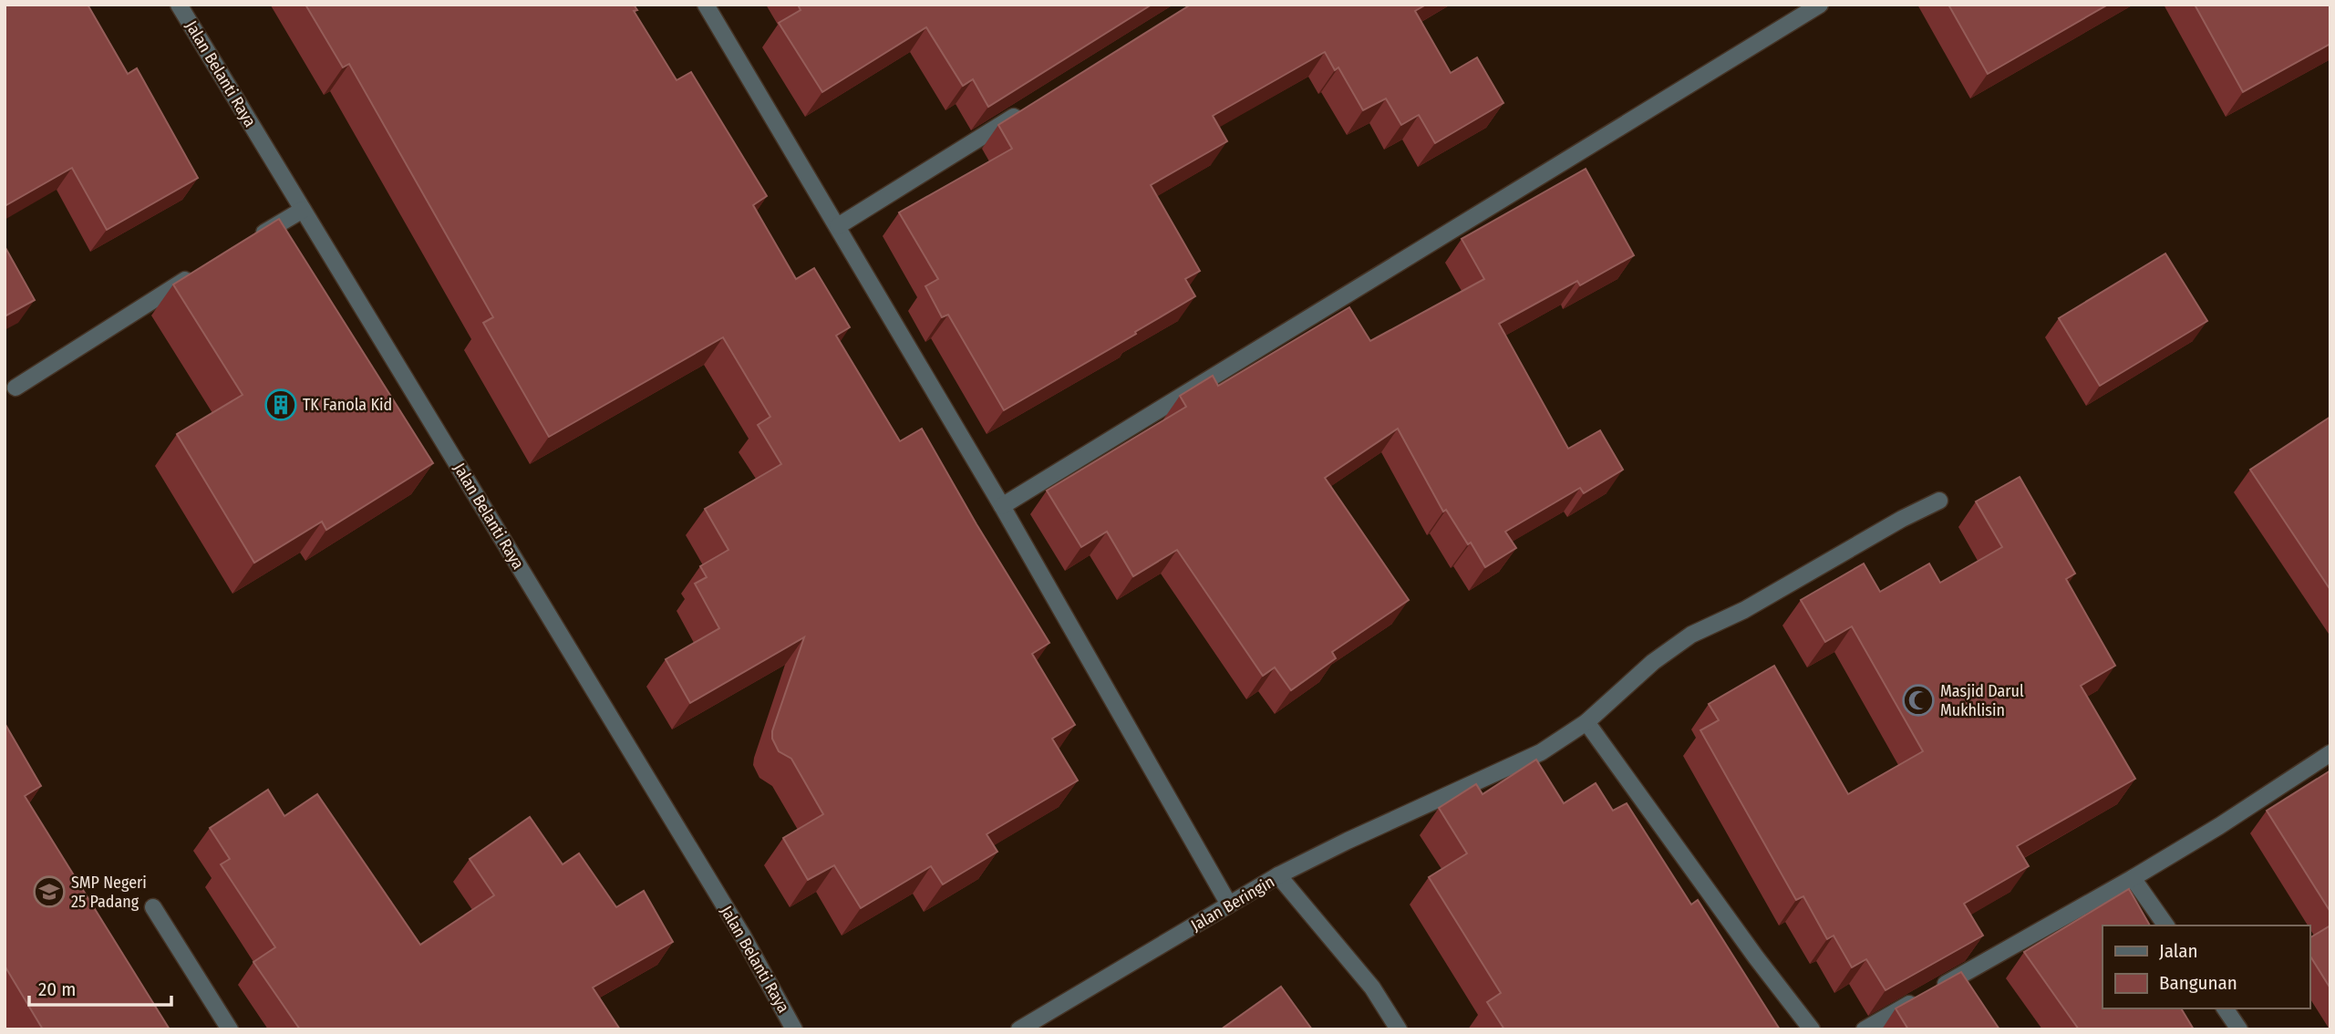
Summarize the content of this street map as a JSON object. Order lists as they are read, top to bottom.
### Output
{
  "streets": {
    "street": ["Jalan Belanti Raya", "Jalan Beringin"]
  },
  "places": {
    "building": ["TK Fanola Kid"],
    "mosque": ["Masjid Darul Mukhlisin"],
    "school or university": ["SMP Negeri 25 Padang"]
  },
  "legend": ["Jalan", "Bangunan"],
  "scale_bar": "20 m"
}
